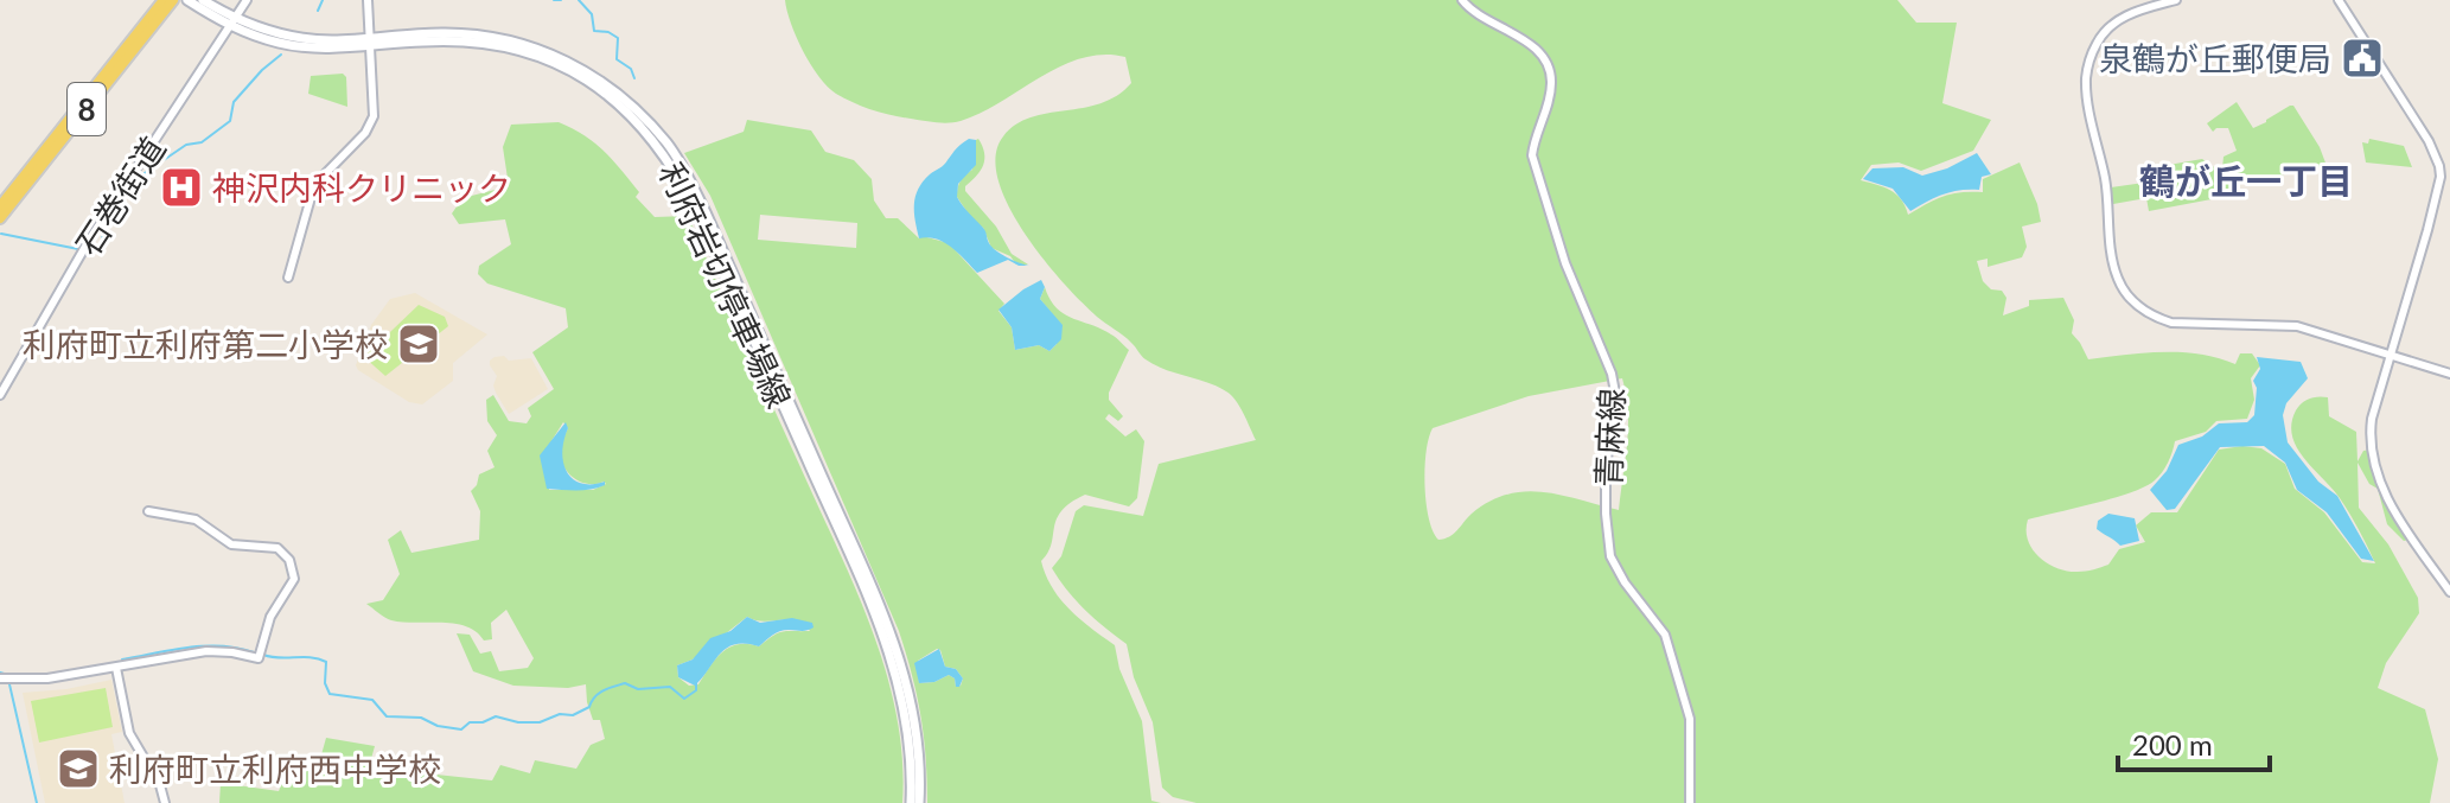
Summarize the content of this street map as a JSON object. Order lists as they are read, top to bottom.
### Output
{
  "streets": {
    "main road": ["8", "利府岩切停車場線"],
    "street": ["石巻街道", "青麻線"]
  },
  "crossings": [
    ["石巻街道", "利府岩切停車場線"]
  ],
  "districts": ["鶴が丘一丁目"],
  "places": {
    "public building": ["泉鶴が丘郵便局"],
    "hospital": ["神沢内科クリニック"],
    "school or university": ["利府町立利府第二小学校", "利府町立利府西中学校"]
  },
  "scale_bar": "200 m"
}
